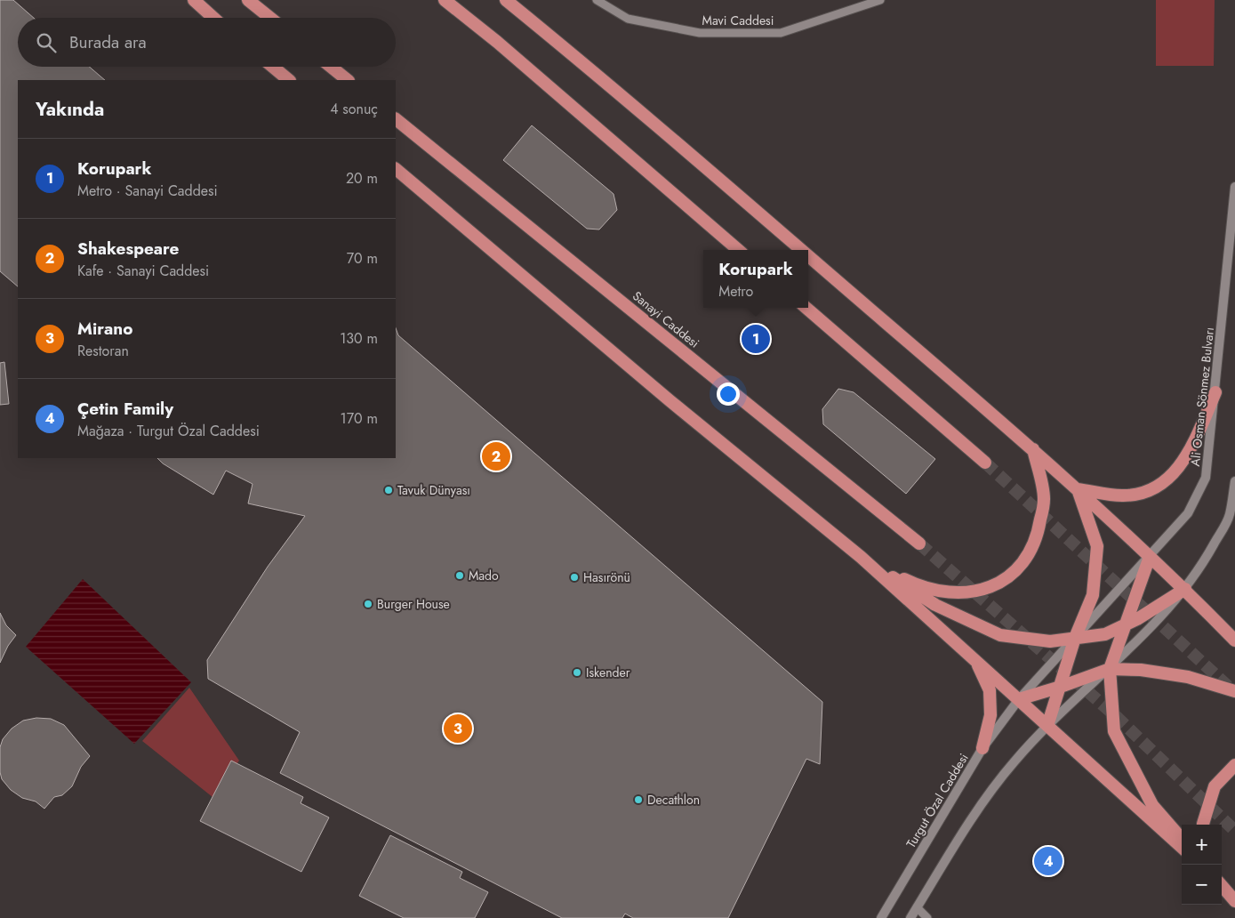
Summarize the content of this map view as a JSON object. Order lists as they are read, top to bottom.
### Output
{
  "streets": {
    "highway": ["Sanayi Caddesi"],
    "main road": ["Ali Osman Sönmez Bulvarı", "Turgut Özal Caddesi"],
    "street": ["Mavi Caddesi"]
  },
  "crossings": [
    ["Ali Osman Sönmez Bulvarı", "Turgut Özal Caddesi"]
  ],
  "places": [
    "Tavuk Dünyası",
    "Mado",
    "Hasırönü",
    "Burger House",
    "Iskender",
    "Decathlon"
  ],
  "page": {
    "search": "Burada ara",
    "heading": ["Yakında", "4 sonuç"],
    "list": [
      {
        "mark": "1",
        "name": "Korupark",
        "note": "Metro · Sanayi Caddesi",
        "value": "20 m"
      },
      {
        "mark": "2",
        "name": "Shakespeare",
        "note": "Kafe · Sanayi Caddesi",
        "value": "70 m"
      },
      {
        "mark": "3",
        "name": "Mirano",
        "note": "Restoran",
        "value": "130 m"
      },
      {
        "mark": "4",
        "name": "Çetin Family",
        "note": "Mağaza · Turgut Özal Caddesi",
        "value": "170 m"
      }
    ],
    "popup": ["Korupark", "Metro"],
    "pins": [
      "1",
      "2",
      "3",
      "4"
    ],
    "map_buttons": ["+", "−"]
  }
}
